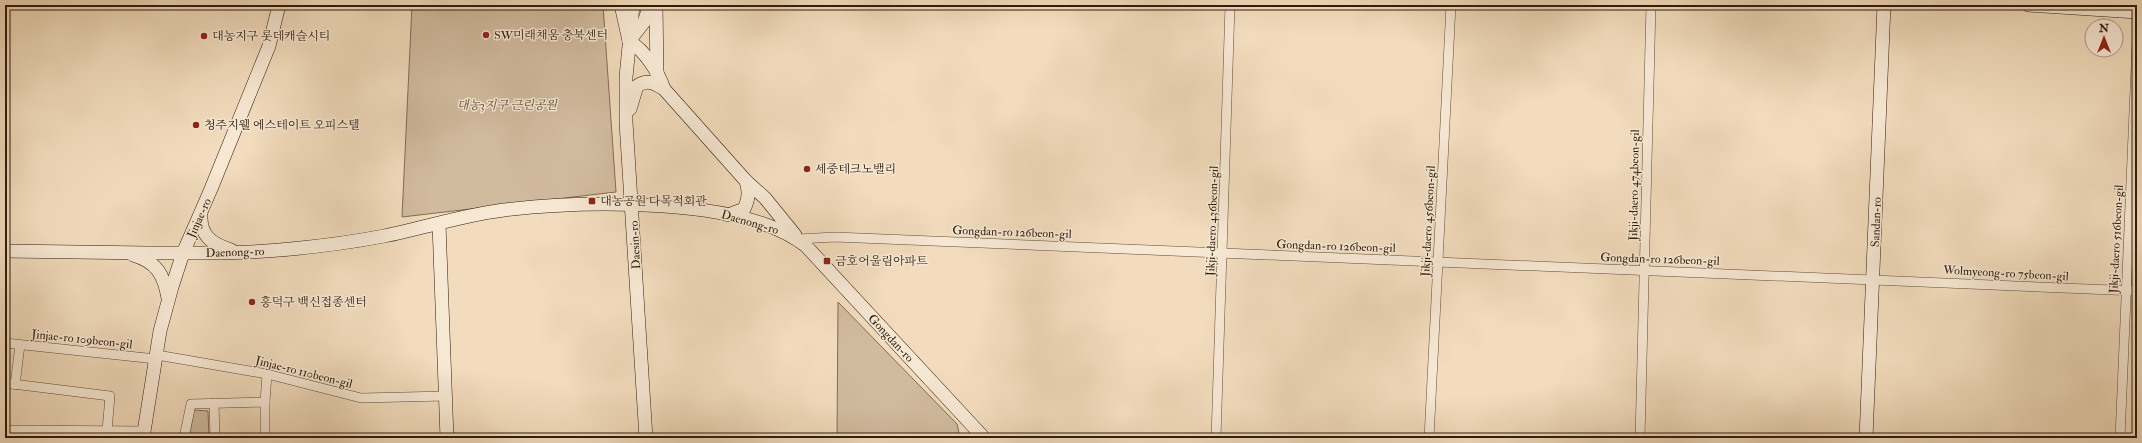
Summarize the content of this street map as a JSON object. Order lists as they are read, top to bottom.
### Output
{
  "streets": {
    "street": [
      "Jikji-daero 474beon-gil",
      "Jinjae-ro",
      "Jikji-daero 436beon-gil",
      "Jikji-daero 456beon-gil",
      "Daenong-ro",
      "Sandan-ro",
      "Gongdan-ro 126beon-gil",
      "Jikji-daero 516beon-gil",
      "Daesin-ro",
      "Wolmyeong-ro 75beon-gil",
      "Gongdan-ro",
      "Jinjae-ro 109beon-gil",
      "Jinjae-ro 110beon-gil"
    ]
  },
  "crossings": [
    ["Jikji-daero 474beon-gil", "Gongdan-ro 126beon-gil"],
    ["Jinjae-ro", "Daenong-ro"],
    ["Jinjae-ro", "Jinjae-ro 109beon-gil"],
    ["Jinjae-ro", "Jinjae-ro 110beon-gil"],
    ["Jikji-daero 436beon-gil", "Gongdan-ro 126beon-gil"],
    ["Jikji-daero 456beon-gil", "Gongdan-ro 126beon-gil"],
    ["Daenong-ro", "Gongdan-ro 126beon-gil"],
    ["Daenong-ro", "Daesin-ro"],
    ["Daenong-ro", "Gongdan-ro"],
    ["Sandan-ro", "Gongdan-ro 126beon-gil"],
    ["Sandan-ro", "Wolmyeong-ro 75beon-gil"],
    ["Gongdan-ro 126beon-gil", "Wolmyeong-ro 75beon-gil"],
    ["Gongdan-ro 126beon-gil", "Gongdan-ro"],
    ["Jikji-daero 516beon-gil", "Wolmyeong-ro 75beon-gil"],
    ["Jinjae-ro 109beon-gil", "Jinjae-ro 110beon-gil"]
  ],
  "parks": ["대농3지구 근린공원"],
  "places": {
    "other": [
      "SW미래채움 충북센터",
      "대농지구 롯데캐슬시티",
      "청주지웰 에스테이트 오피스텔",
      "세중테크노밸리",
      "흥덕구 백신접종센터"
    ],
    "transit": ["대농공원 다목적회관", "금호어울림아파트"]
  },
  "north": "top"
}
